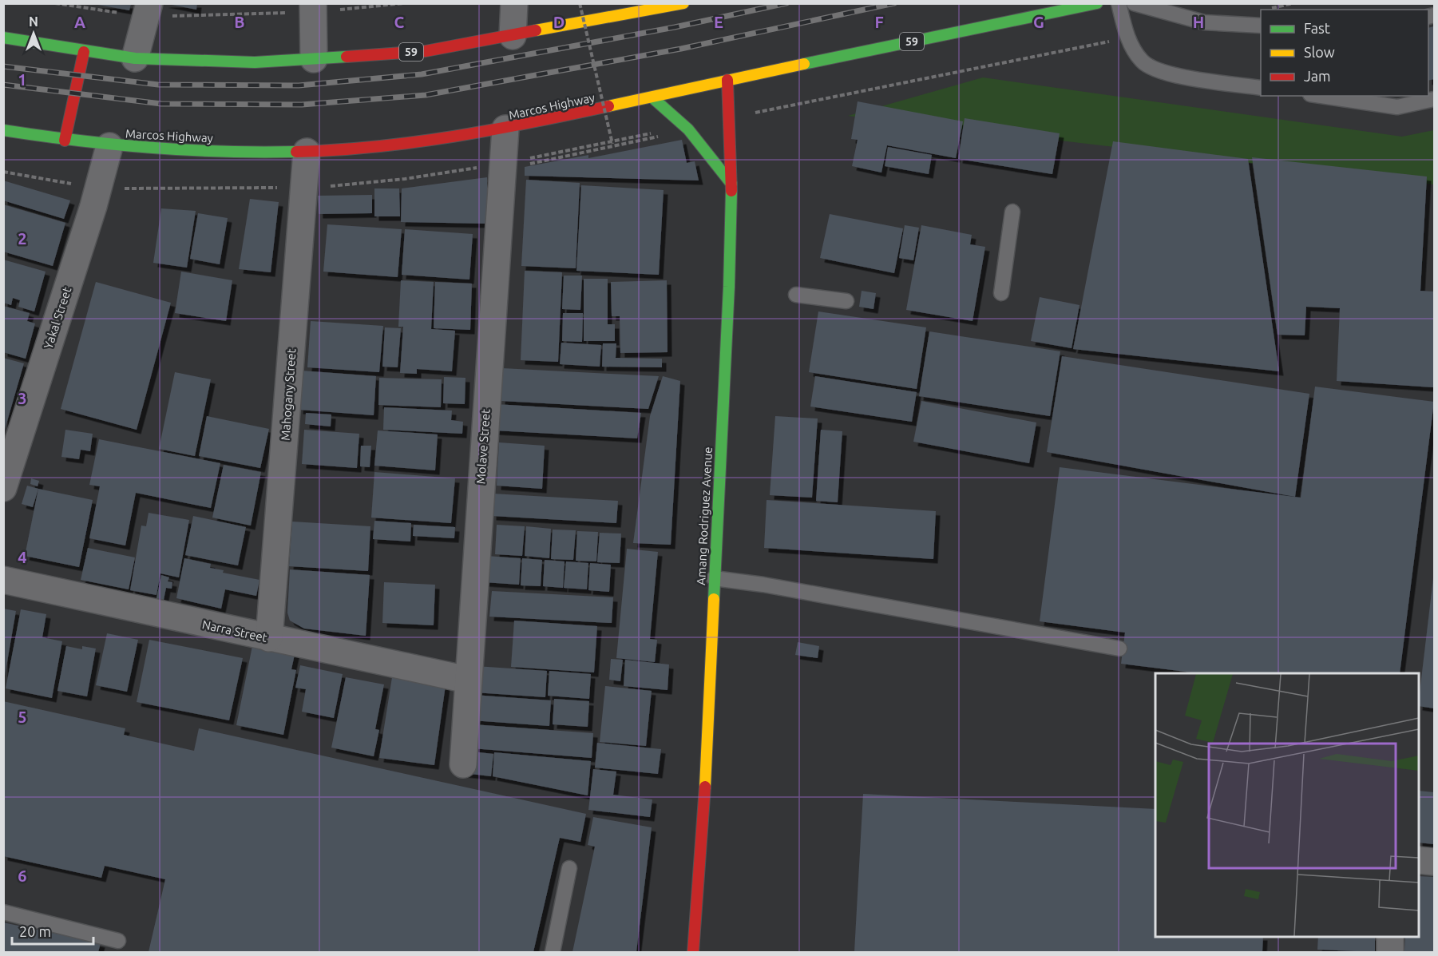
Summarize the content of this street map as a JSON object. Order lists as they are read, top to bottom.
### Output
{
  "streets": {
    "main road": ["59", "Marcos Highway", "Amang Rodriguez Avenue"],
    "street": [
      "Yakal Street",
      "Mahogany Street",
      "Molave Street",
      "Narra Street"
    ]
  },
  "crossings": [
    ["Marcos Highway", "Yakal Street"],
    ["Marcos Highway", "Mahogany Street"],
    ["Marcos Highway", "Molave Street"],
    ["Marcos Highway", "Amang Rodriguez Avenue"],
    ["Mahogany Street", "Narra Street"],
    ["Molave Street", "Narra Street"]
  ],
  "legend": ["Fast", "Slow", "Jam"],
  "scale_bar": "20 m",
  "north": "top",
  "grid": {
    "columns": [
      "A",
      "B",
      "C",
      "D",
      "E",
      "F",
      "G",
      "H"
    ],
    "rows": [
      "1",
      "2",
      "3",
      "4",
      "5",
      "6"
    ]
  }
}
